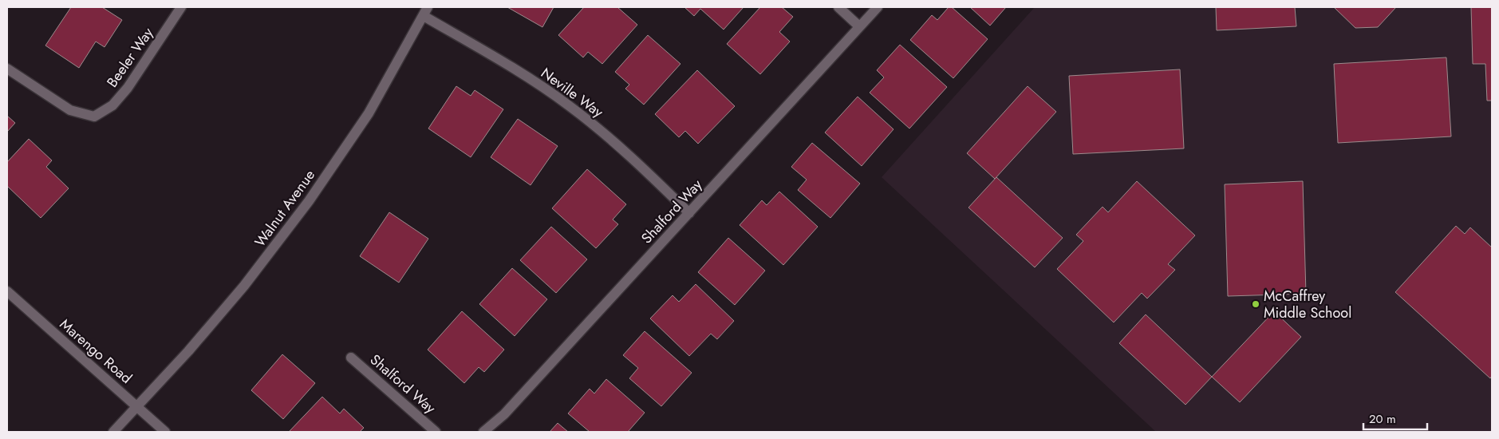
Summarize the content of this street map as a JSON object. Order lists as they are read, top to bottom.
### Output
{
  "streets": {
    "street": [
      "Beeler Way",
      "Neville Way",
      "Walnut Avenue",
      "Shalford Way",
      "Marengo Road"
    ]
  },
  "crossings": [
    ["Neville Way", "Walnut Avenue"],
    ["Neville Way", "Shalford Way"],
    ["Walnut Avenue", "Marengo Road"]
  ],
  "places": ["McCaffrey Middle School"],
  "scale_bar": "20 m"
}
